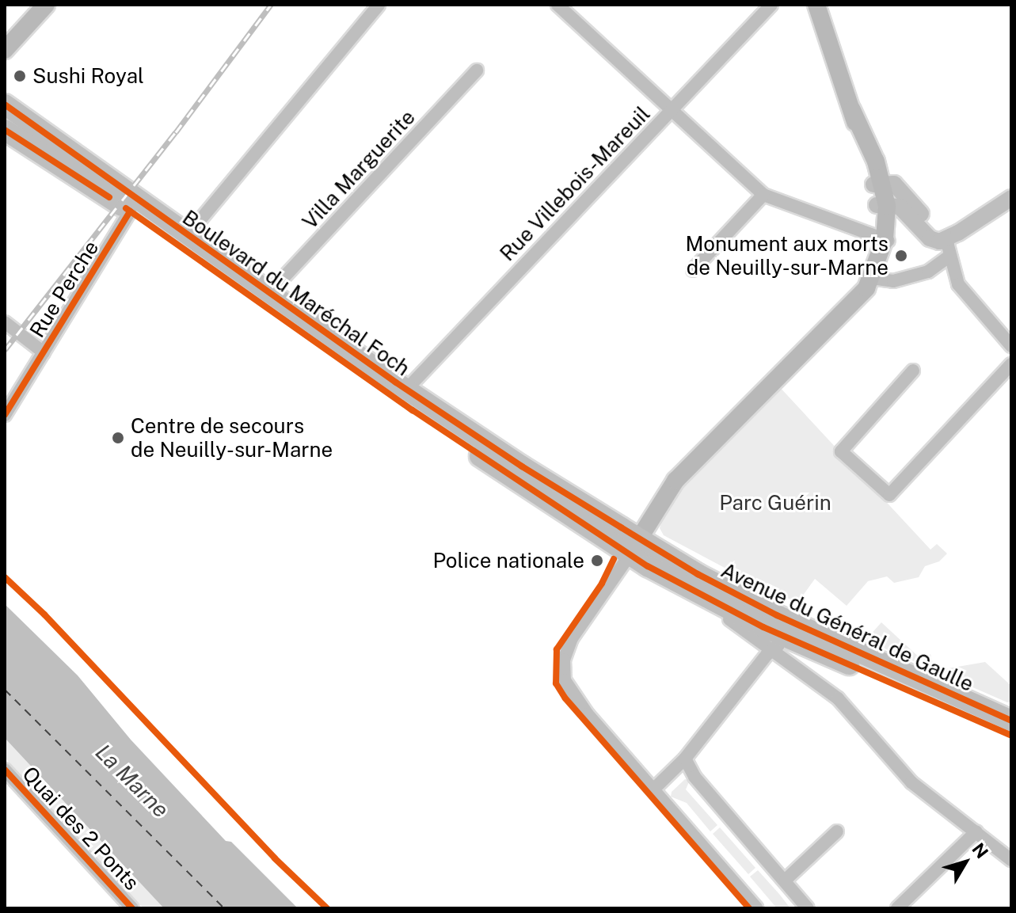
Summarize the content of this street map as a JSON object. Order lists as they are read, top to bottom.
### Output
{
  "streets": {
    "main road": ["Boulevard du Maréchal Foch", "Avenue du Général de Gaulle"],
    "street": [
      "Villa Marguerite",
      "Rue Villebois-Mareuil",
      "Rue Perche",
      "Quai des 2 Ponts"
    ]
  },
  "crossings": [
    ["Villa Marguerite", "Boulevard du Maréchal Foch"],
    ["Rue Villebois-Mareuil", "Boulevard du Maréchal Foch"],
    ["Rue Perche", "Boulevard du Maréchal Foch"],
    ["Boulevard du Maréchal Foch", "Avenue du Général de Gaulle"]
  ],
  "water": ["La Marne"],
  "parks": ["Parc Guérin"],
  "places": [
    "Sushi Royal",
    "Monument aux morts de Neuilly-sur-Marne",
    "Centre de secours de Neuilly-sur-Marne",
    "Police nationale"
  ],
  "north": "top right"
}
